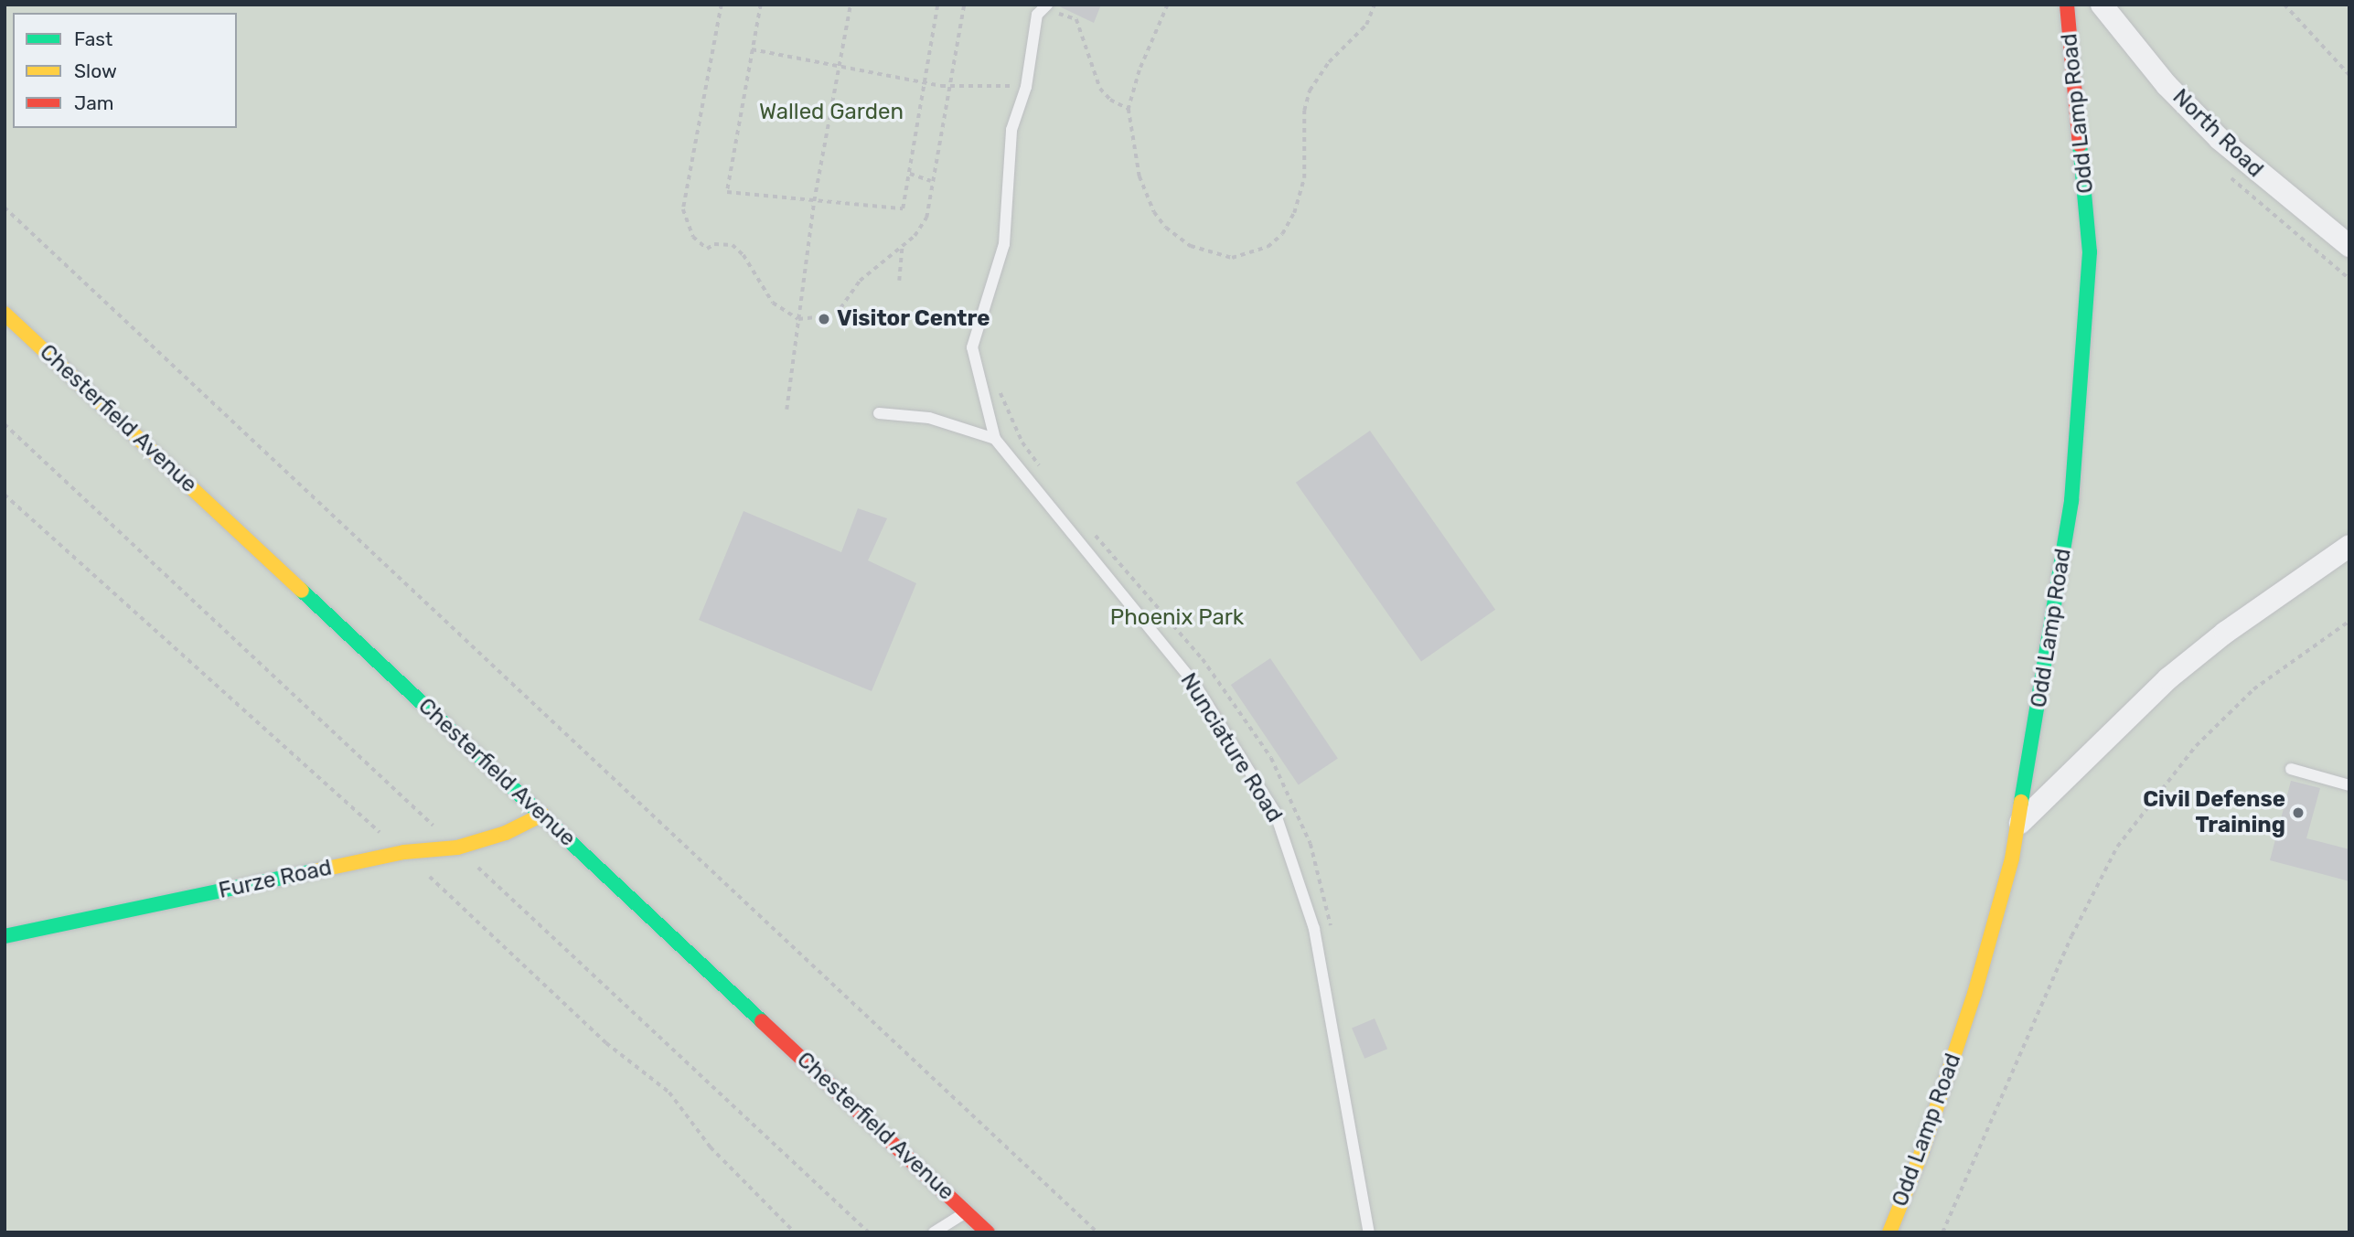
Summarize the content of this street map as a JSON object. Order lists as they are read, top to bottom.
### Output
{
  "streets": {
    "street": [
      "Odd Lamp Road",
      "North Road",
      "Chesterfield Avenue",
      "Furze Road"
    ],
    "lane": ["Nunciature Road"]
  },
  "crossings": [
    ["Chesterfield Avenue", "Furze Road"]
  ],
  "parks": ["Walled Garden", "Phoenix Park"],
  "places": ["Visitor Centre", "Civil Defense Training"],
  "legend": ["Fast", "Slow", "Jam"]
}
